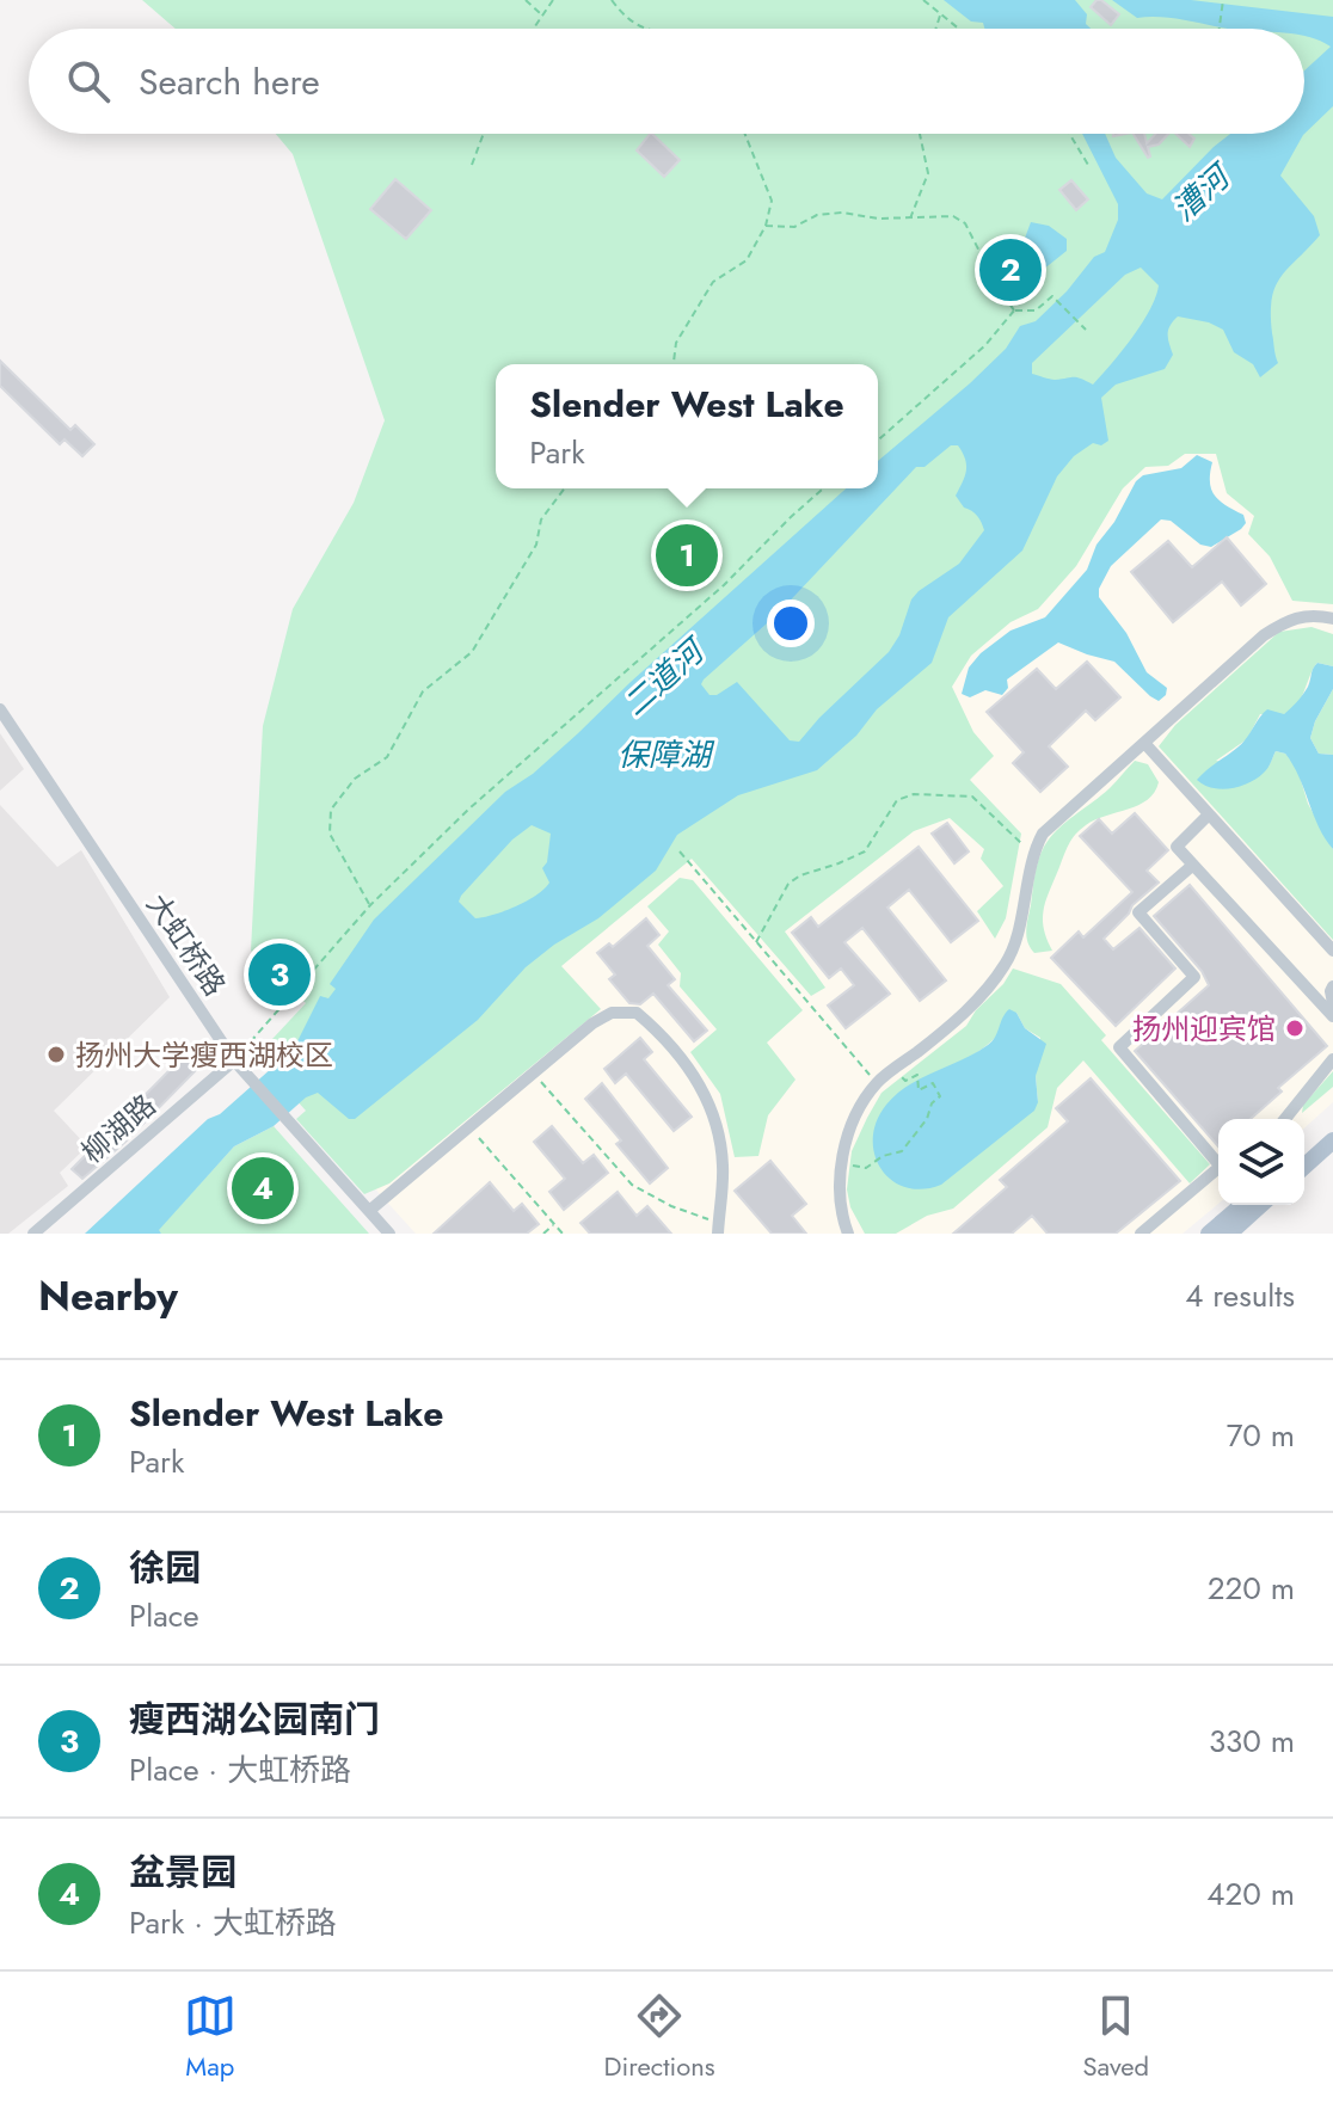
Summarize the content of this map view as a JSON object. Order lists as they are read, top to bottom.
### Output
{
  "streets": {
    "street": ["大虹桥路", "柳湖路"]
  },
  "crossings": [
    ["大虹桥路", "柳湖路"]
  ],
  "water": ["漕河", "二道河", "保障湖"],
  "places": ["扬州迎宾馆", "扬州大学瘦西湖校区"],
  "page": {
    "search": "Search here",
    "pins": [
      "2",
      "1",
      "3",
      "4"
    ],
    "popup": ["Slender West Lake", "Park"],
    "heading": ["Nearby", "4 results"],
    "list": [
      {
        "mark": "1",
        "name": "Slender West Lake",
        "note": "Park",
        "value": "70 m"
      },
      {
        "mark": "2",
        "name": "徐园",
        "note": "Place",
        "value": "220 m"
      },
      {
        "mark": "3",
        "name": "瘦西湖公园南门",
        "note": "Place · 大虹桥路",
        "value": "330 m"
      },
      {
        "mark": "4",
        "name": "盆景园",
        "note": "Park · 大虹桥路",
        "value": "420 m"
      }
    ],
    "nav": ["Map", "Directions", "Saved"]
  }
}
